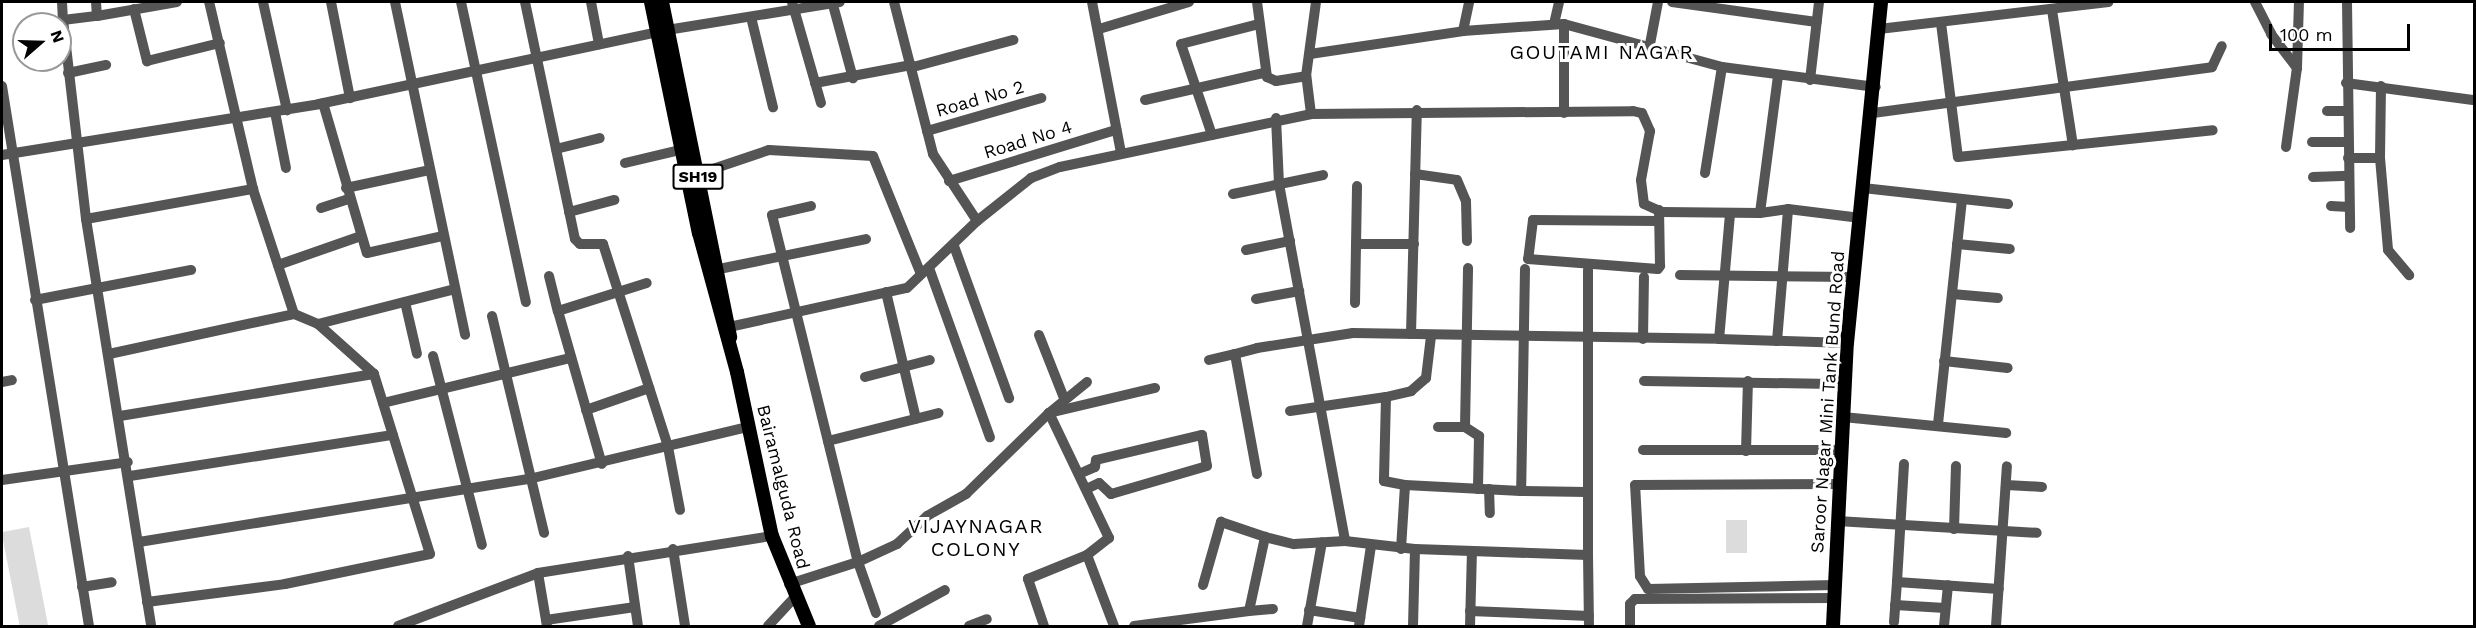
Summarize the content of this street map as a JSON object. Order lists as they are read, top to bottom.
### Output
{
  "streets": {
    "main road": ["SH19", "Saroor Nagar Mini Tank Bund Road", "Bairamalguda Road"],
    "street": ["Road No 2", "Road No 4"]
  },
  "districts": ["GOUTAMI NAGAR", "VIJAYNAGAR COLONY"],
  "scale_bar": "100 m",
  "north": "right"
}
